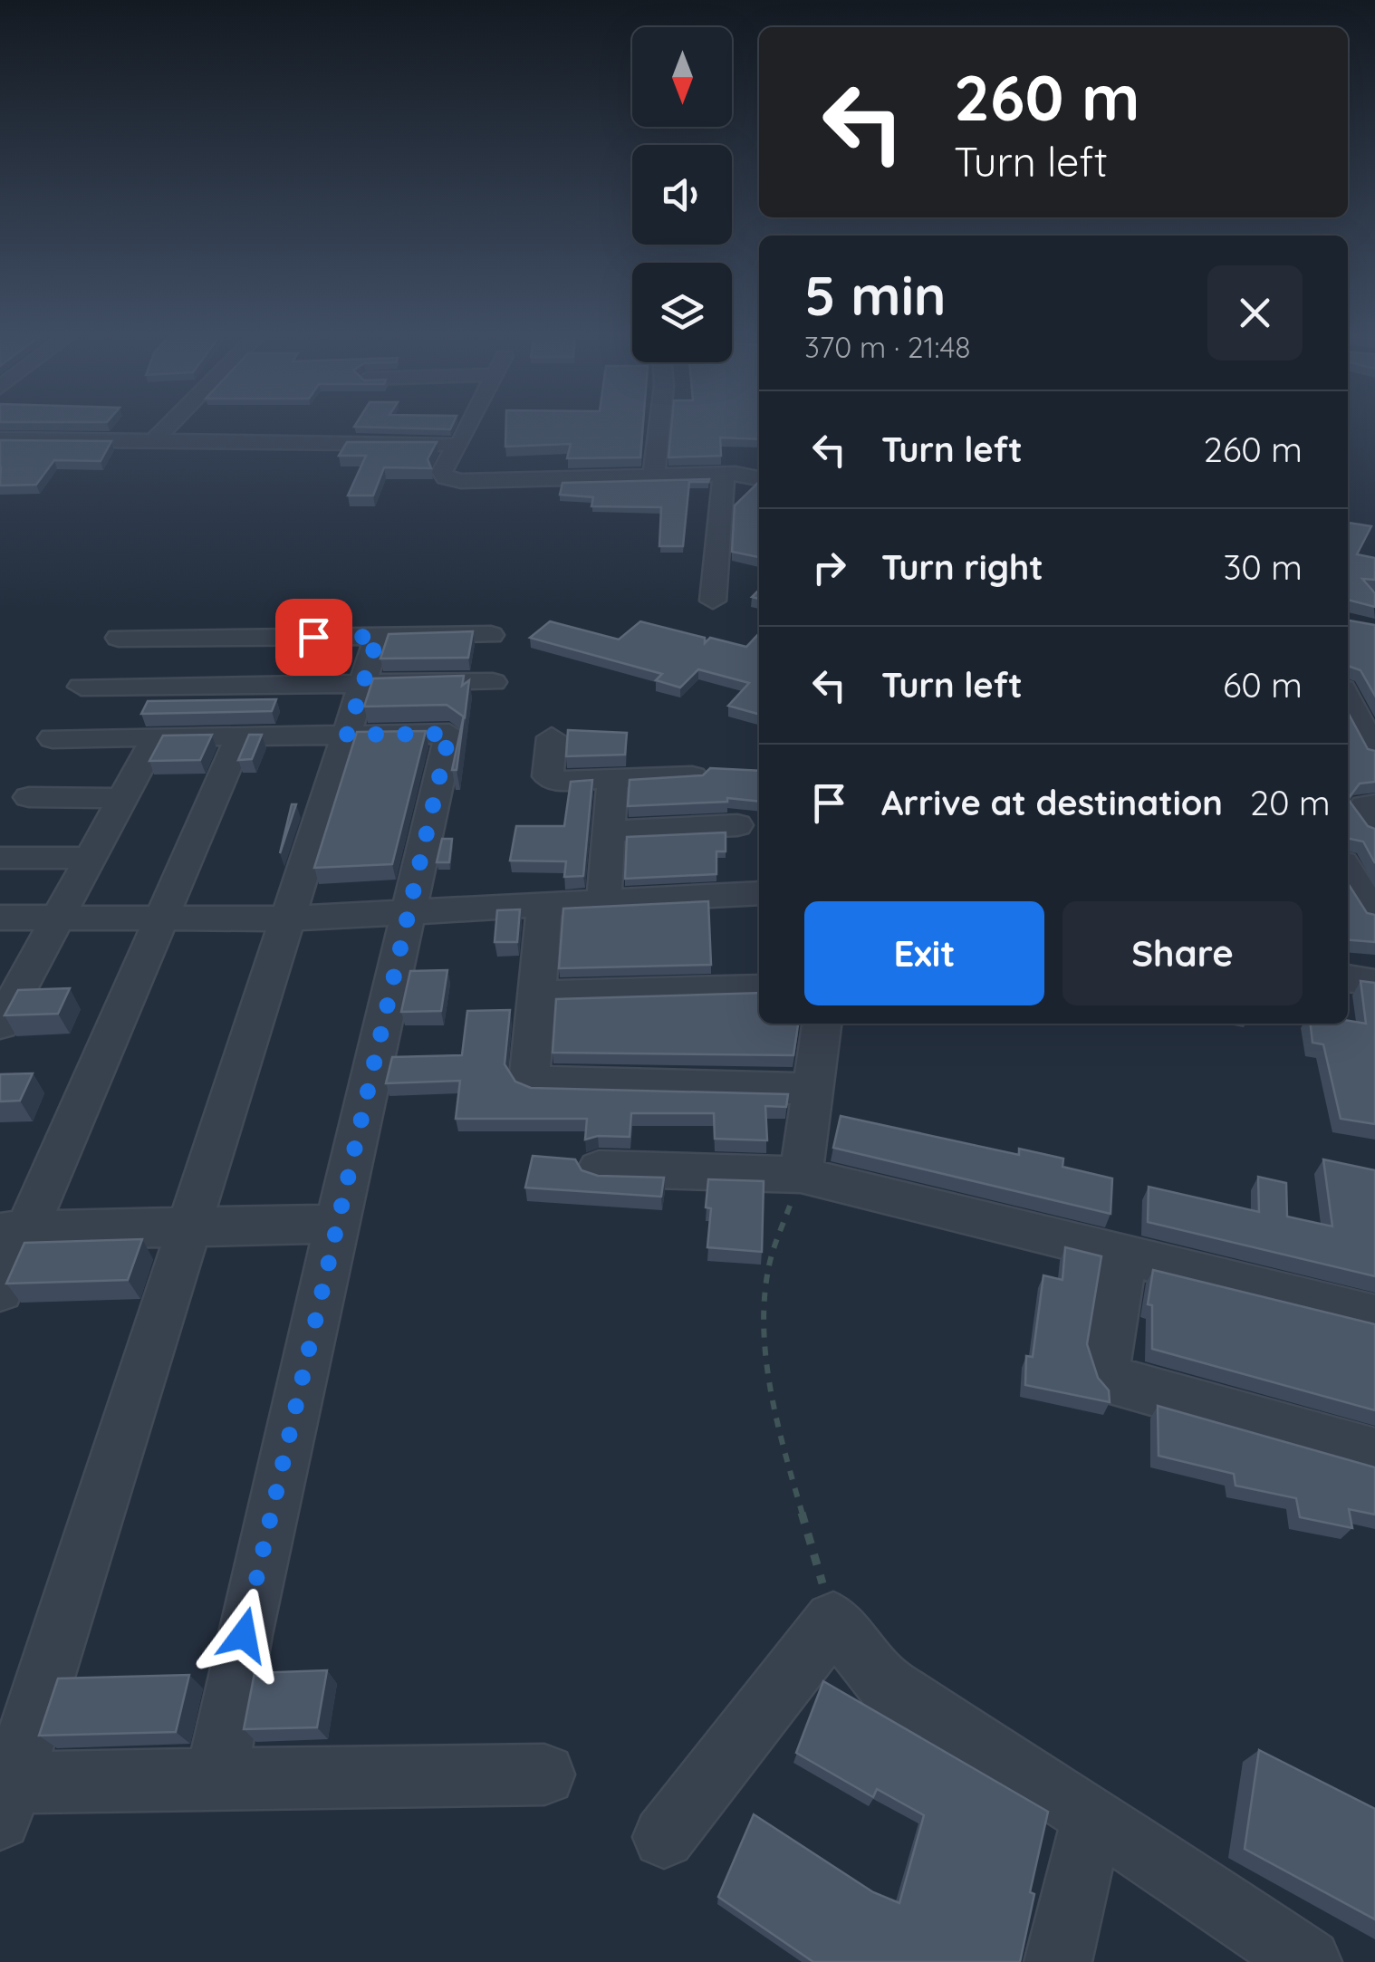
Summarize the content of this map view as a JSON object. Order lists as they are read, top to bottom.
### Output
{
  "north": "bottom",
  "page": {
    "turn": ["260 m", "Turn left"],
    "heading": ["5 min", "370 m · 21:48"],
    "list": [
      {
        "name": "Turn left",
        "value": "260 m"
      },
      {
        "name": "Turn right",
        "value": "30 m"
      },
      {
        "name": "Turn left",
        "value": "60 m"
      },
      {
        "name": "Arrive at destination",
        "value": "20 m"
      }
    ],
    "buttons": ["Exit", "Share"]
  }
}
